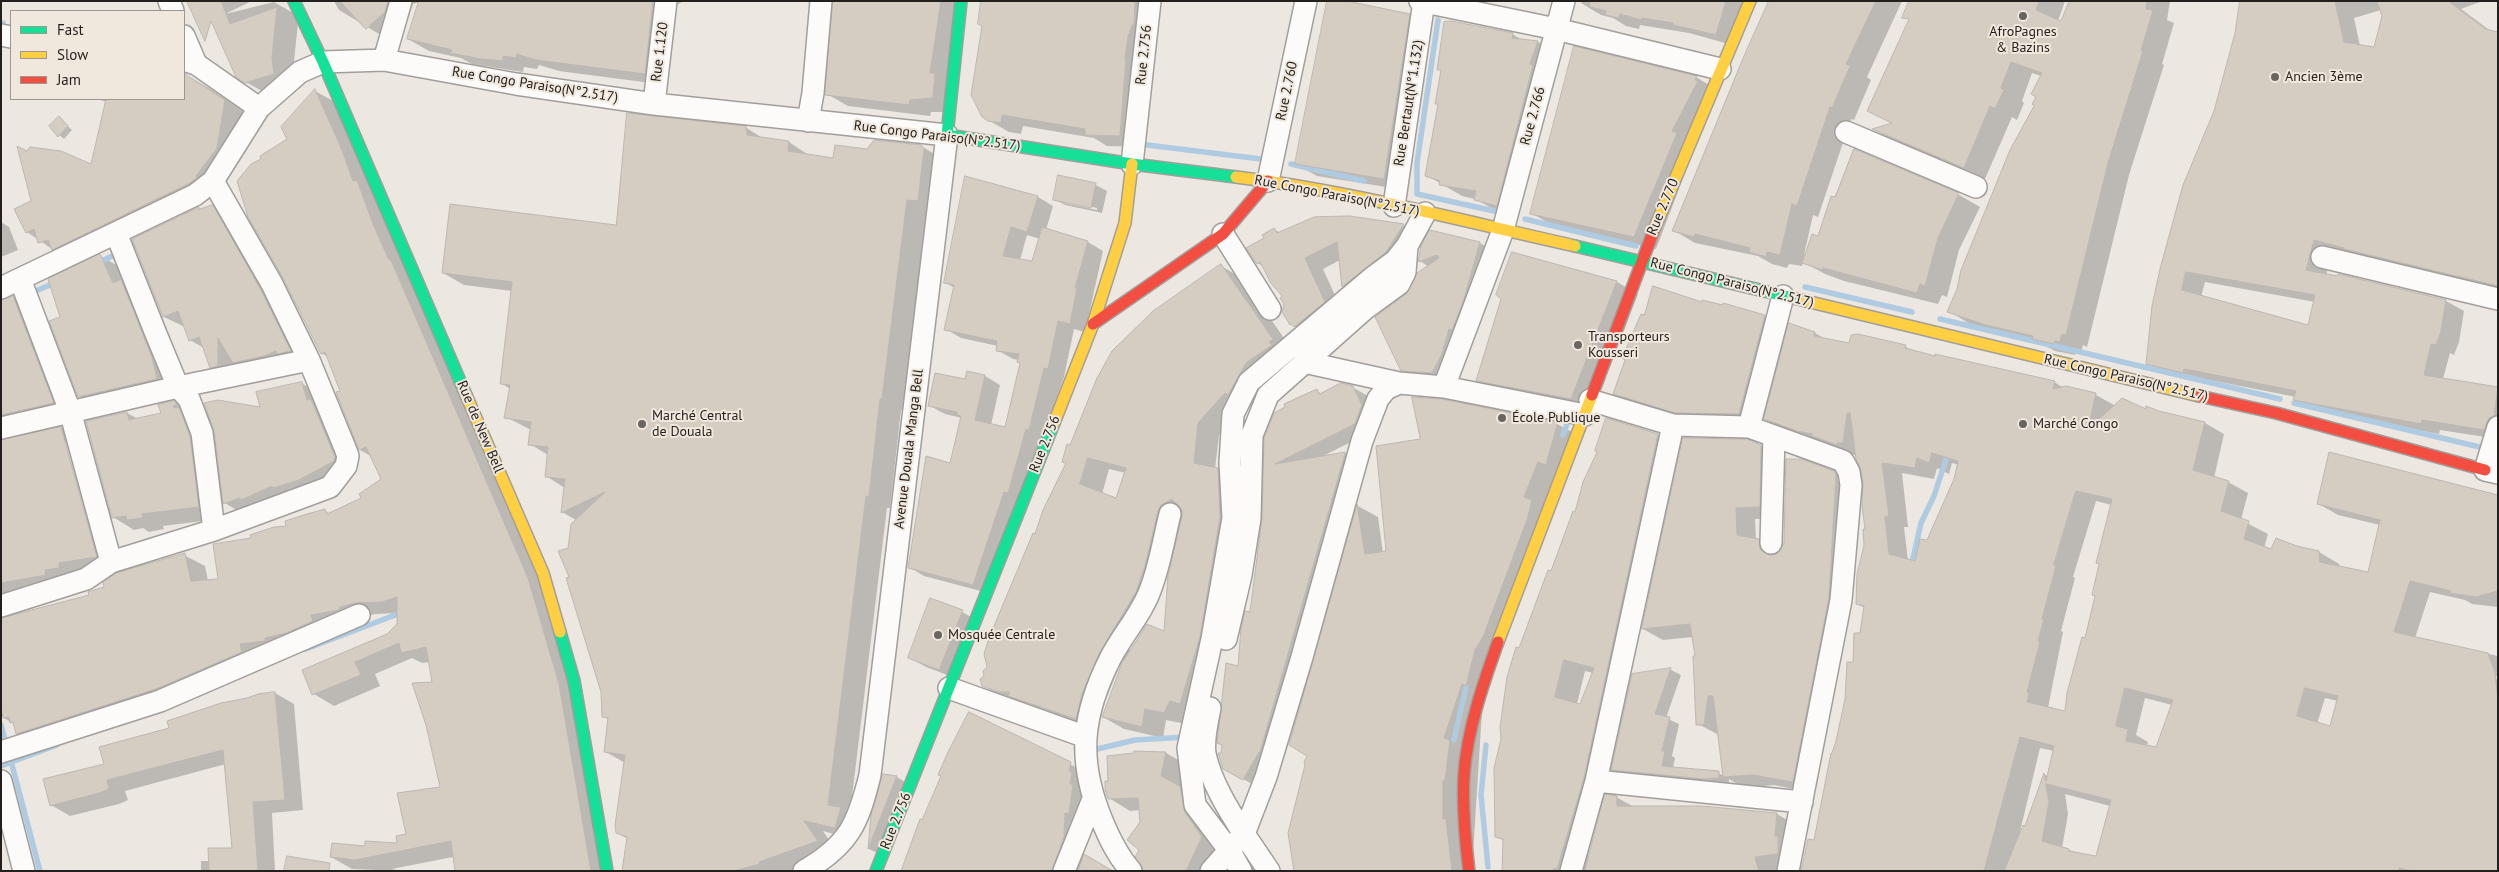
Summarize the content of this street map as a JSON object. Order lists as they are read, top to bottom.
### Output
{
  "streets": {
    "street": [
      "Rue 1.120",
      "Rue 2.756",
      "Rue Congo Paraiso(N°2.517)",
      "Rue 2.760",
      "Rue Bertaut(N°1.132)",
      "Rue 2.766",
      "Rue 2.770",
      "Rue de New Bell",
      "Avenue Douala Manga Bell"
    ]
  },
  "crossings": [
    ["Rue 1.120", "Rue Congo Paraiso(N°2.517)"],
    ["Rue 2.756", "Rue Congo Paraiso(N°2.517)"],
    ["Rue Congo Paraiso(N°2.517)", "Rue 2.760"],
    ["Rue Congo Paraiso(N°2.517)", "Rue Bertaut(N°1.132)"],
    ["Rue Congo Paraiso(N°2.517)", "Rue 2.766"],
    ["Rue Congo Paraiso(N°2.517)", "Rue 2.770"],
    ["Rue Congo Paraiso(N°2.517)", "Rue de New Bell"],
    ["Rue Congo Paraiso(N°2.517)", "Avenue Douala Manga Bell"]
  ],
  "places": [
    "AfroPagnes & Bazins",
    "Ancien 3ème",
    "Transporteurs Kousseri",
    "École Publique",
    "Marché Central de Douala",
    "Marché Congo",
    "Mosquée Centrale"
  ],
  "legend": ["Fast", "Slow", "Jam"]
}
